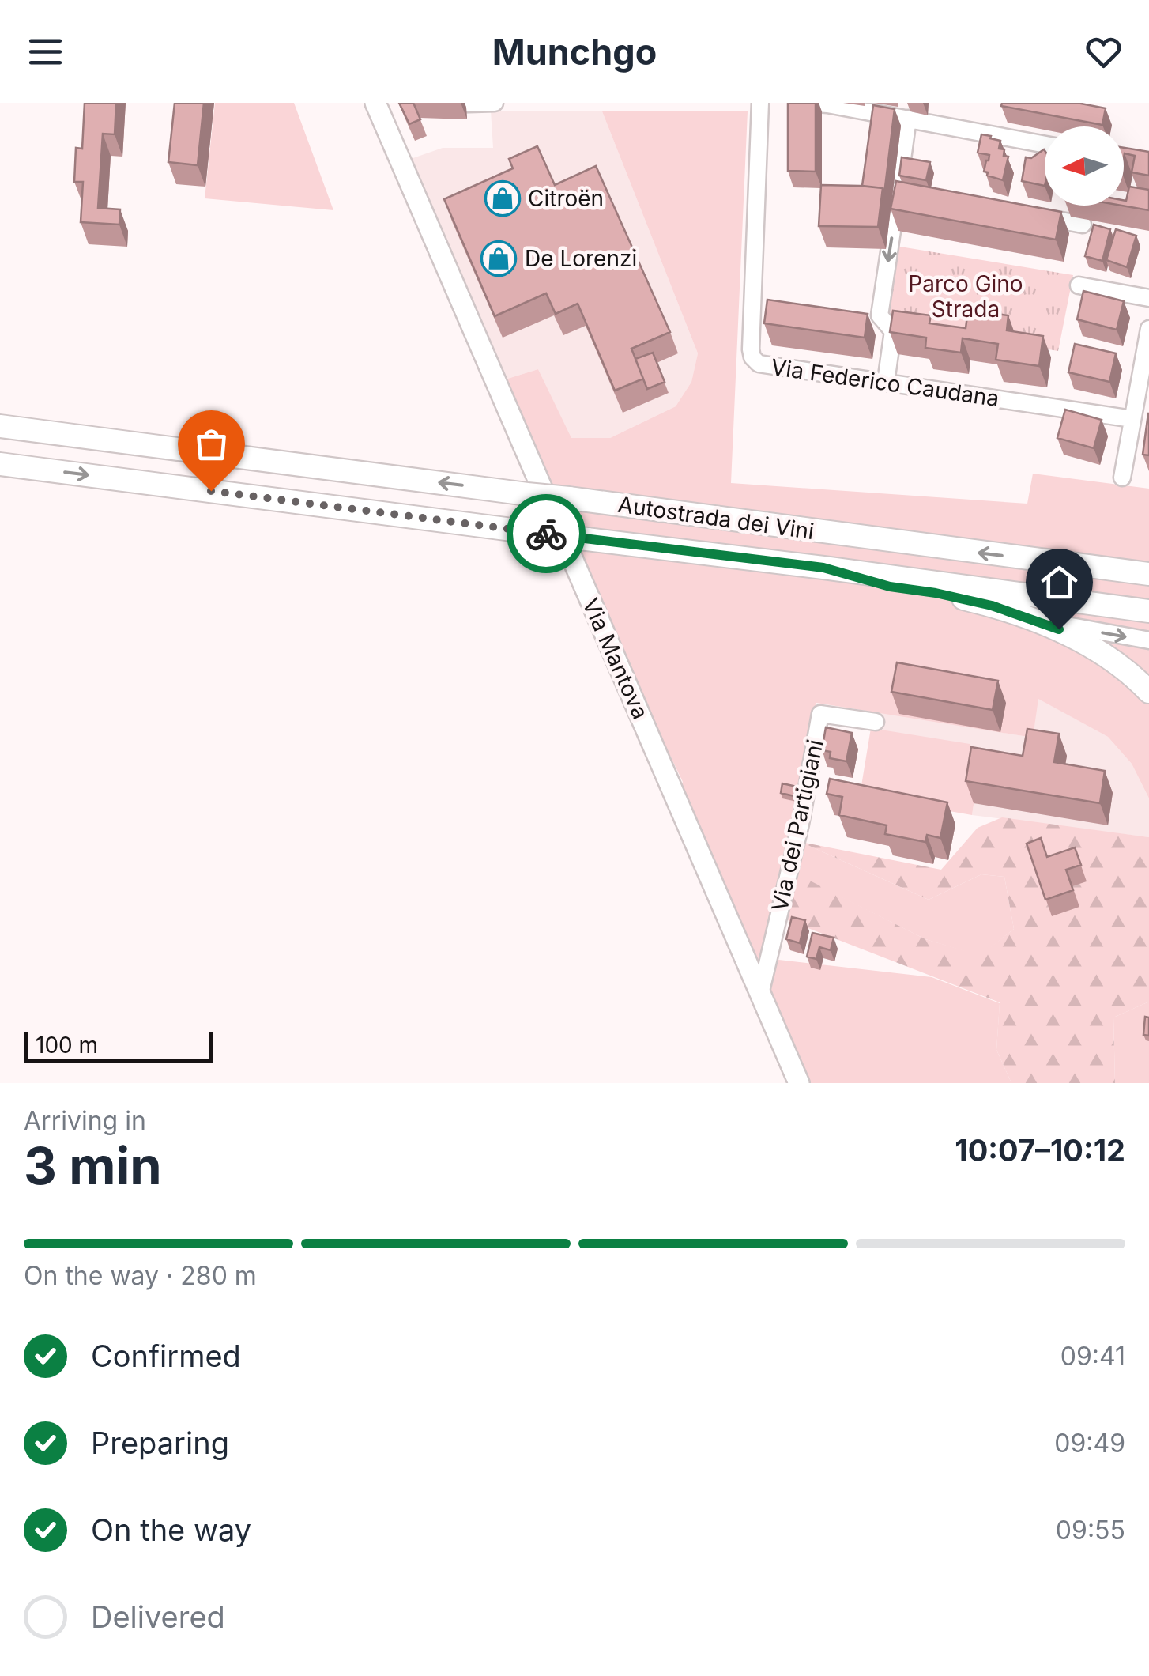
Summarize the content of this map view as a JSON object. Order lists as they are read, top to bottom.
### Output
{
  "streets": {
    "highway": ["Autostrada dei Vini"],
    "main road": ["Via Mantova"],
    "street": ["Via Federico Caudana", "Via dei Partigiani"]
  },
  "crossings": [
    ["Via Mantova", "Via dei Partigiani"]
  ],
  "parks": ["Parco Gino Strada"],
  "places": {
    "shop": ["Citroën", "De Lorenzi"]
  },
  "scale_bar": "100 m",
  "north": "left",
  "page": {
    "header": "Munchgo",
    "scale": "100 m",
    "heading": ["3 min", "Arriving in", "10:07–10:12"],
    "bar": "On the way · 280 m",
    "list": [
      ["Confirmed", "09:41"],
      ["Preparing", "09:49"],
      ["On the way", "09:55"],
      "Delivered"
    ]
  }
}
